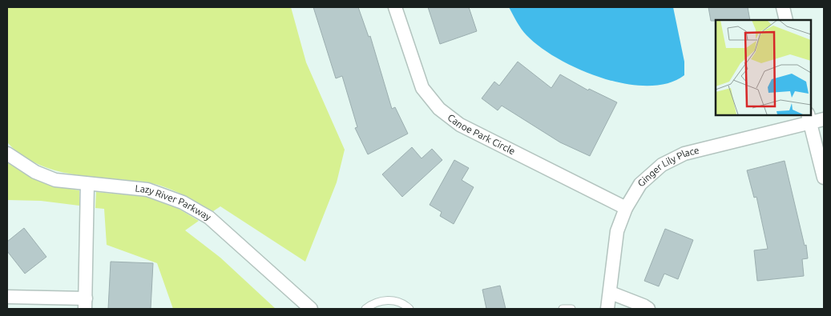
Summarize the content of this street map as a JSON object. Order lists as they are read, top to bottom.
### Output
{
  "streets": {
    "street": ["Canoe Park Circle", "Ginger Lily Place", "Lazy River Parkway"]
  },
  "crossings": [
    ["Canoe Park Circle", "Ginger Lily Place"]
  ]
}
